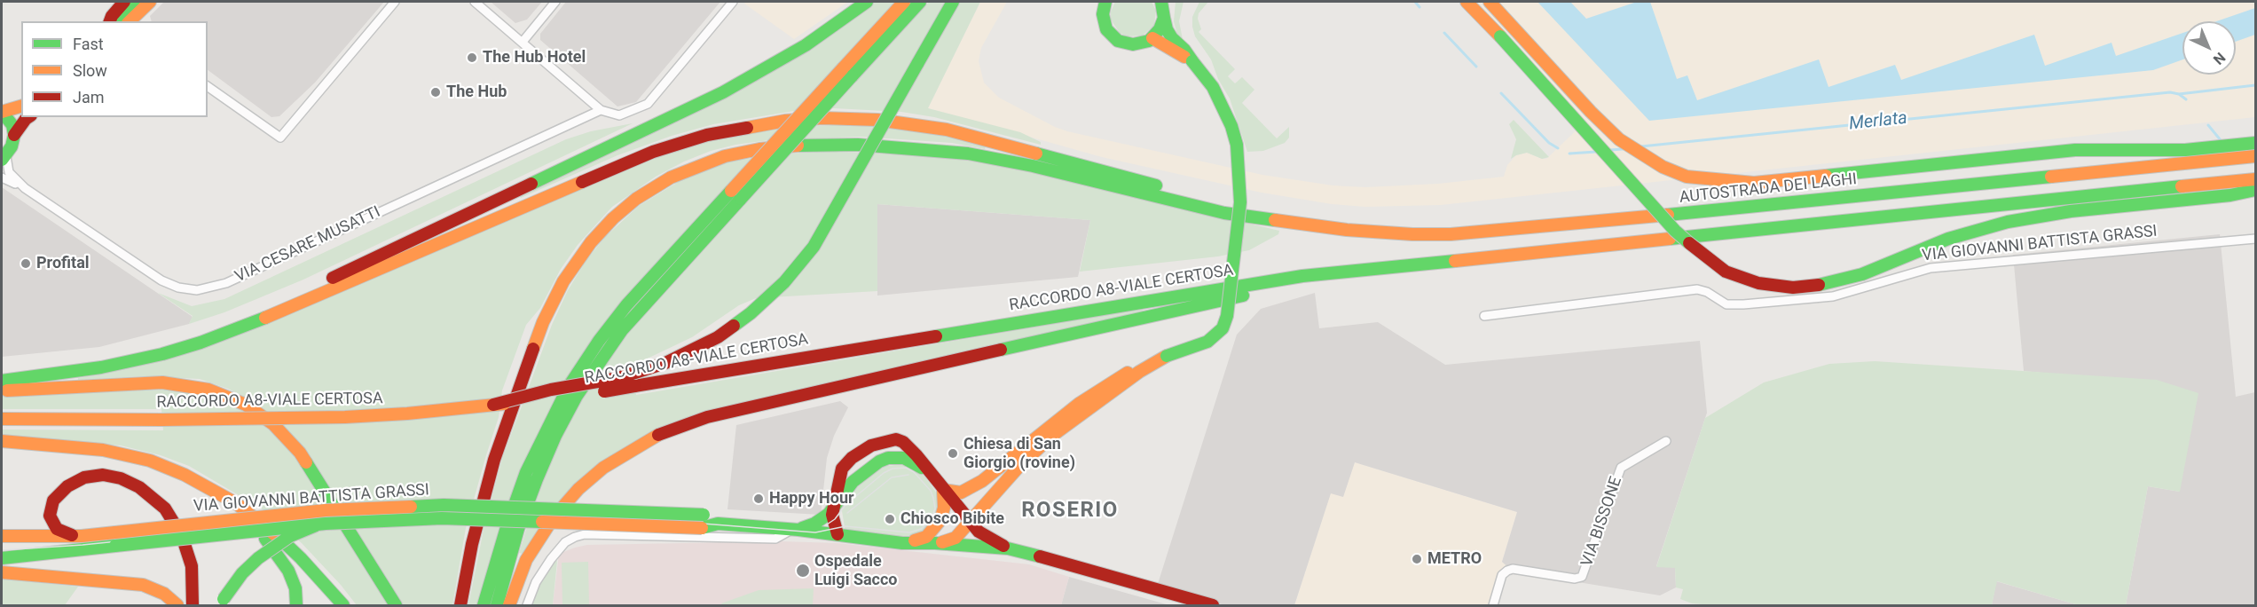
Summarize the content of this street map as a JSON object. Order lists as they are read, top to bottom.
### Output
{
  "streets": {
    "main road": ["AUTOSTRADA DEI LAGHI", "VIA GIOVANNI BATTISTA GRASSI", "RACCORDO A8-VIALE CERTOSA"],
    "street": ["VIA CESARE MUSATTI", "VIA BISSONE"]
  },
  "districts": ["ROSERIO"],
  "water": ["Merlata"],
  "places": [
    "The Hub Hotel",
    "The Hub",
    "Profital",
    "Chiesa di San Giorgio (rovine)",
    "Happy Hour",
    "Chiosco Bibite",
    "METRO",
    "Ospedale Luigi Sacco"
  ],
  "legend": ["Fast", "Slow", "Jam"],
  "north": "bottom right"
}
